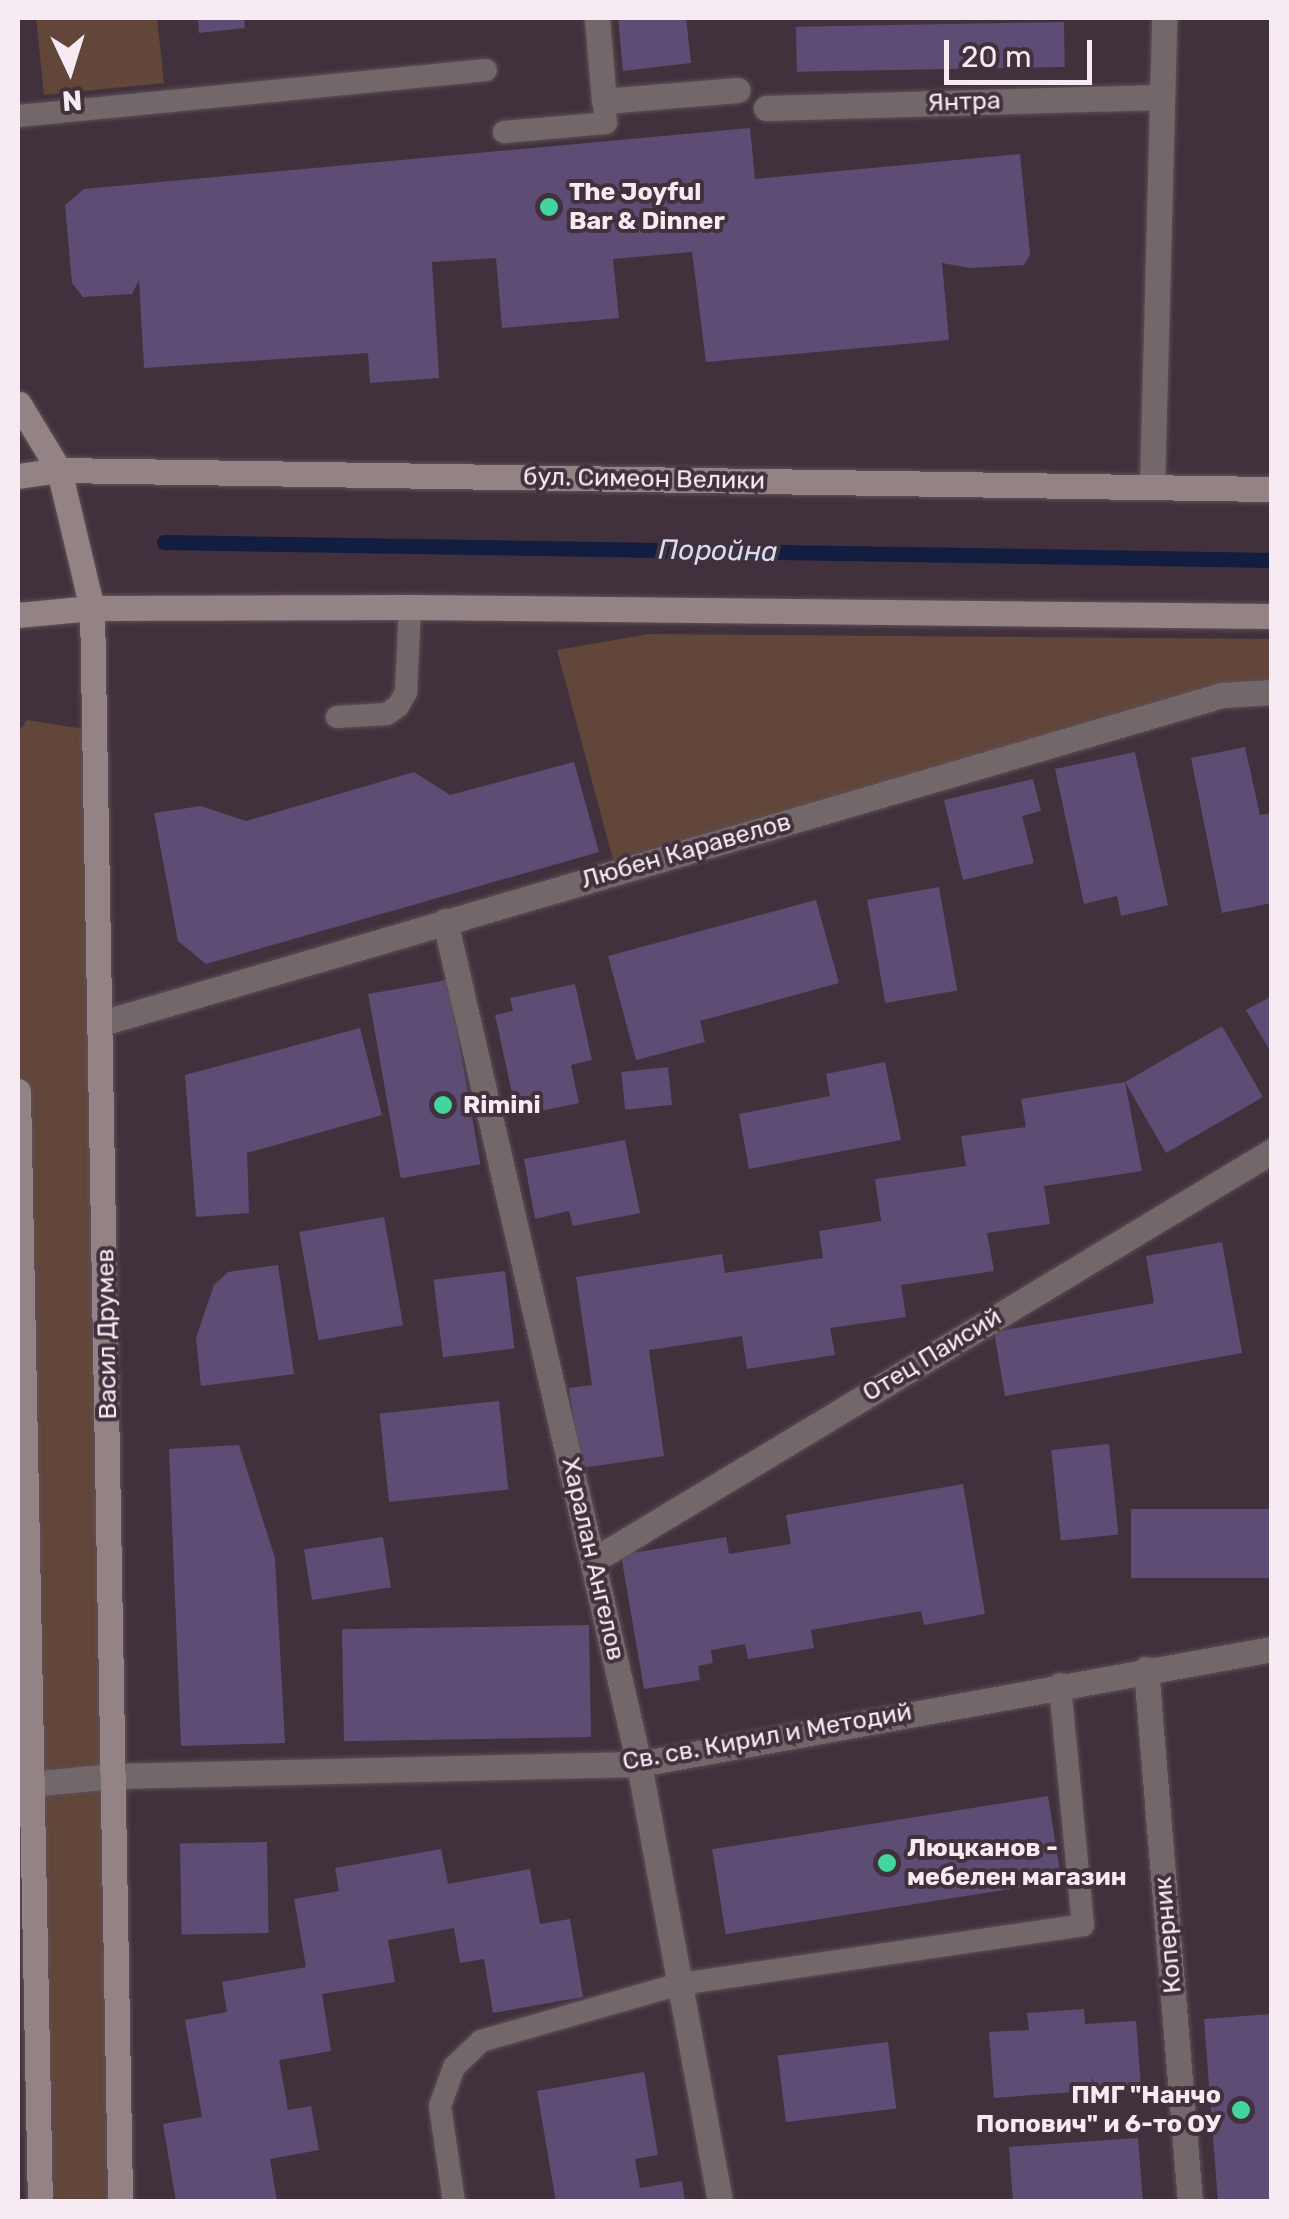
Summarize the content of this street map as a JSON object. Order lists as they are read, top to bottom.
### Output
{
  "streets": {
    "street": [
      "Янтра",
      "бул. Симеон Велики",
      "Любен Каравелов",
      "Васил Друмев",
      "Отец Паисий",
      "Харалан Ангелов",
      "Св. св. Кирил и Методий",
      "Коперник"
    ]
  },
  "crossings": [
    ["бул. Симеон Велики", "Васил Друмев"],
    ["Любен Каравелов", "Васил Друмев"],
    ["Любен Каравелов", "Харалан Ангелов"],
    ["Васил Друмев", "Св. св. Кирил и Методий"],
    ["Отец Паисий", "Харалан Ангелов"],
    ["Харалан Ангелов", "Св. св. Кирил и Методий"],
    ["Св. св. Кирил и Методий", "Коперник"]
  ],
  "water": ["Поройна"],
  "places": [
    "The Joyful Bar & Dinner",
    "Rimini",
    "Люцканов - мебелен магазин",
    "ПМГ \"Нанчо Попович\" и 6-то ОУ"
  ],
  "scale_bar": "20 m",
  "north": "bottom"
}
